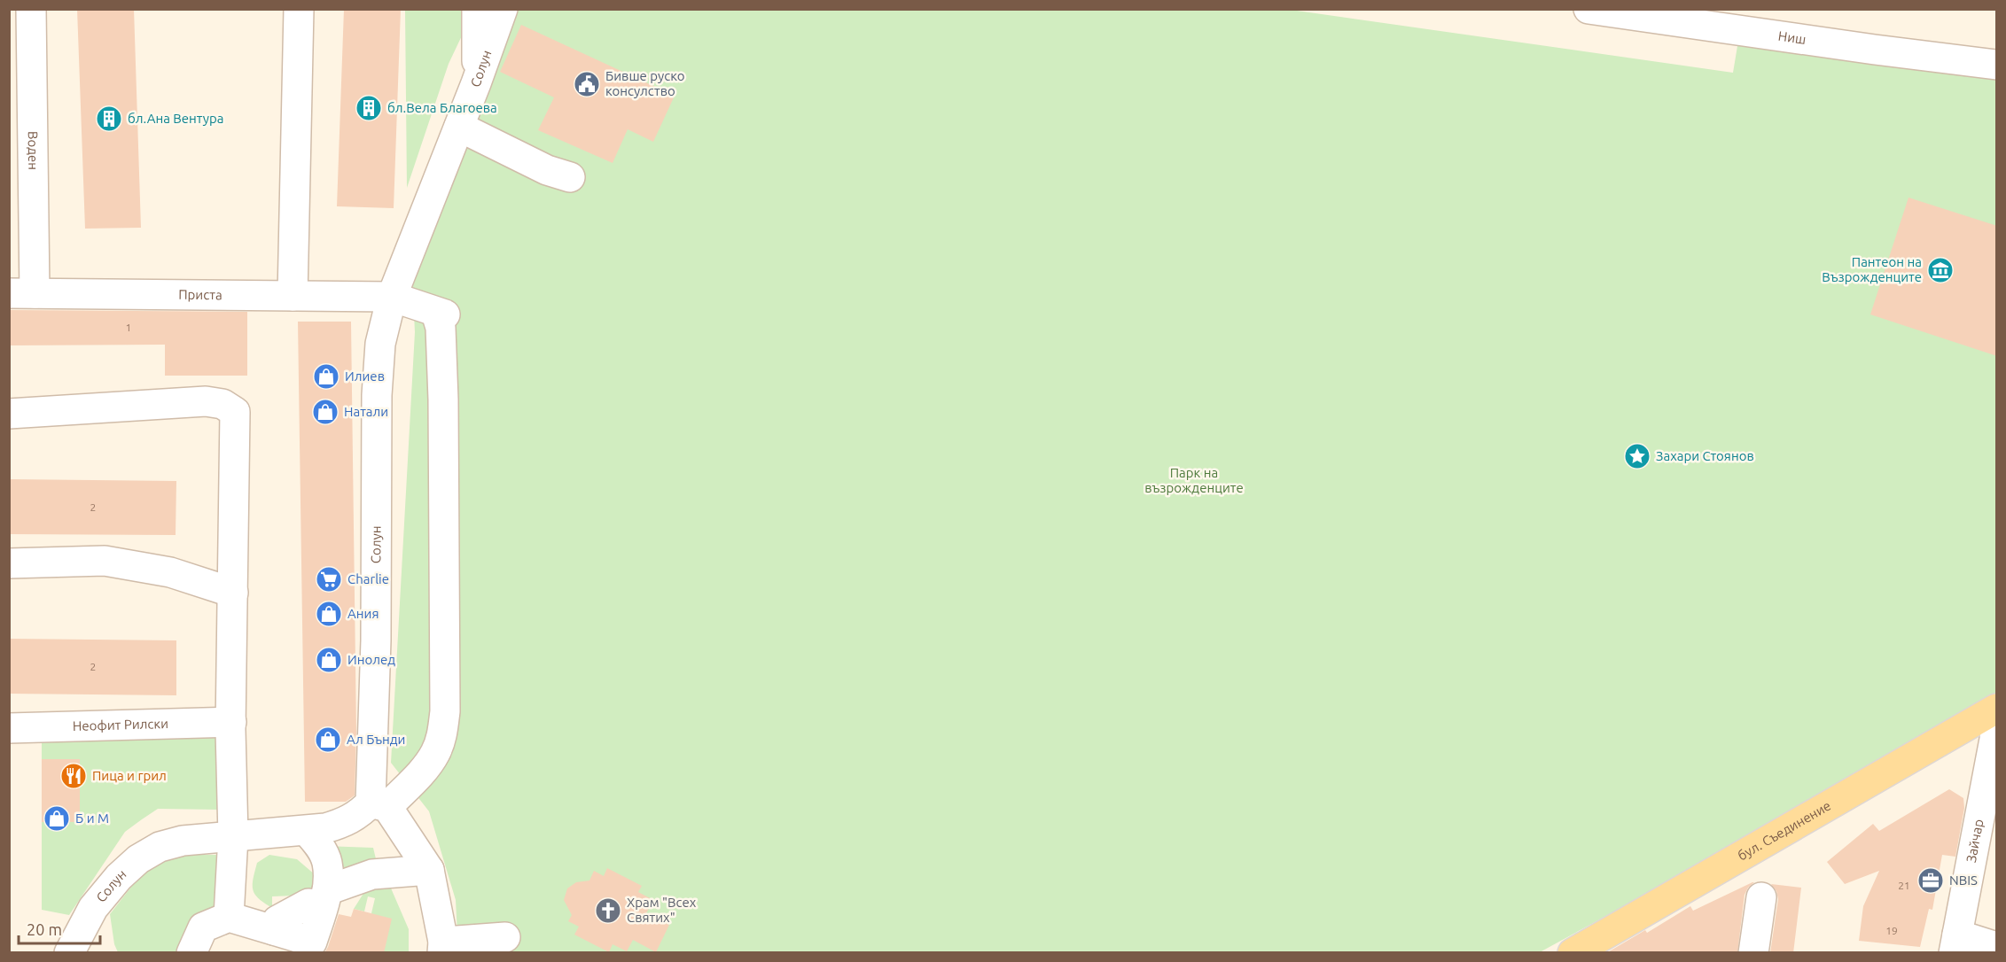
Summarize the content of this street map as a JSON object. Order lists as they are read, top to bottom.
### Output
{
  "streets": {
    "main road": ["бул. Съединение"],
    "street": [
      "Ниш",
      "Солун",
      "Воден",
      "Приста",
      "Неофит Рилски",
      "Зайчар"
    ]
  },
  "crossings": [
    ["Солун", "Приста"],
    ["Воден", "Приста"]
  ],
  "parks": ["Парк на възрожденците"],
  "places": {
    "public building": ["Бивше руско консулство"],
    "building": ["бл.Вела Благоева", "бл.Ана Вентура"],
    "museum": ["Пантеон на Възрожденците"],
    "shop": [
      "Илиев",
      "Натали",
      "Ания",
      "Инолед",
      "Ал Бънди",
      "Б и М"
    ],
    "place": ["Захари Стоянов"],
    "supermarket": ["Charlie"],
    "restaurant": ["Пица и грил"],
    "office": ["NBIS"],
    "church": ["Храм \"Всех Святих\""]
  },
  "house_numbers": [
    "1",
    "2",
    "2",
    "21",
    "19"
  ],
  "scale_bar": "20 m"
}
